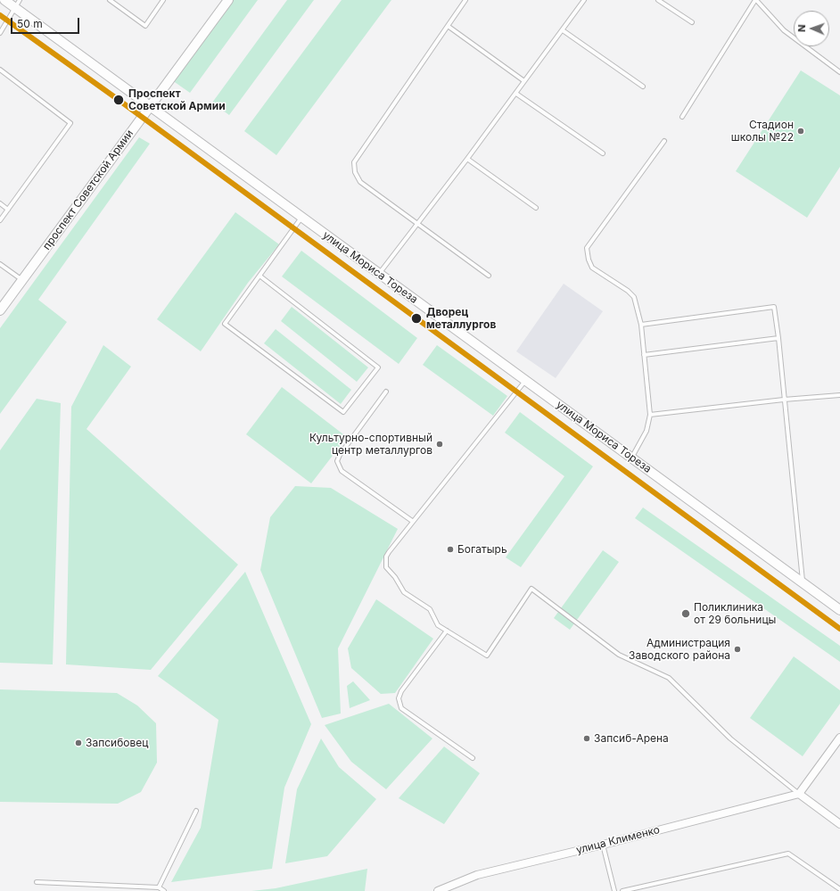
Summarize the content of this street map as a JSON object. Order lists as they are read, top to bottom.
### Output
{
  "streets": {
    "street": ["проспект Советской Армии", "улица Мориса Тореза", "улица Клименко"]
  },
  "crossings": [
    ["проспект Советской Армии", "улица Мориса Тореза"]
  ],
  "places": [
    "Проспект Советской Армии",
    "Стадион школы №22",
    "Дворец металлургов",
    "Культурно-спортивный центр металлургов",
    "Богатырь",
    "Поликлиника от 29 больницы",
    "Администрация Заводского района",
    "Запсиб-Арена",
    "Запсибовец"
  ],
  "scale_bar": "50 m",
  "north": "left"
}
